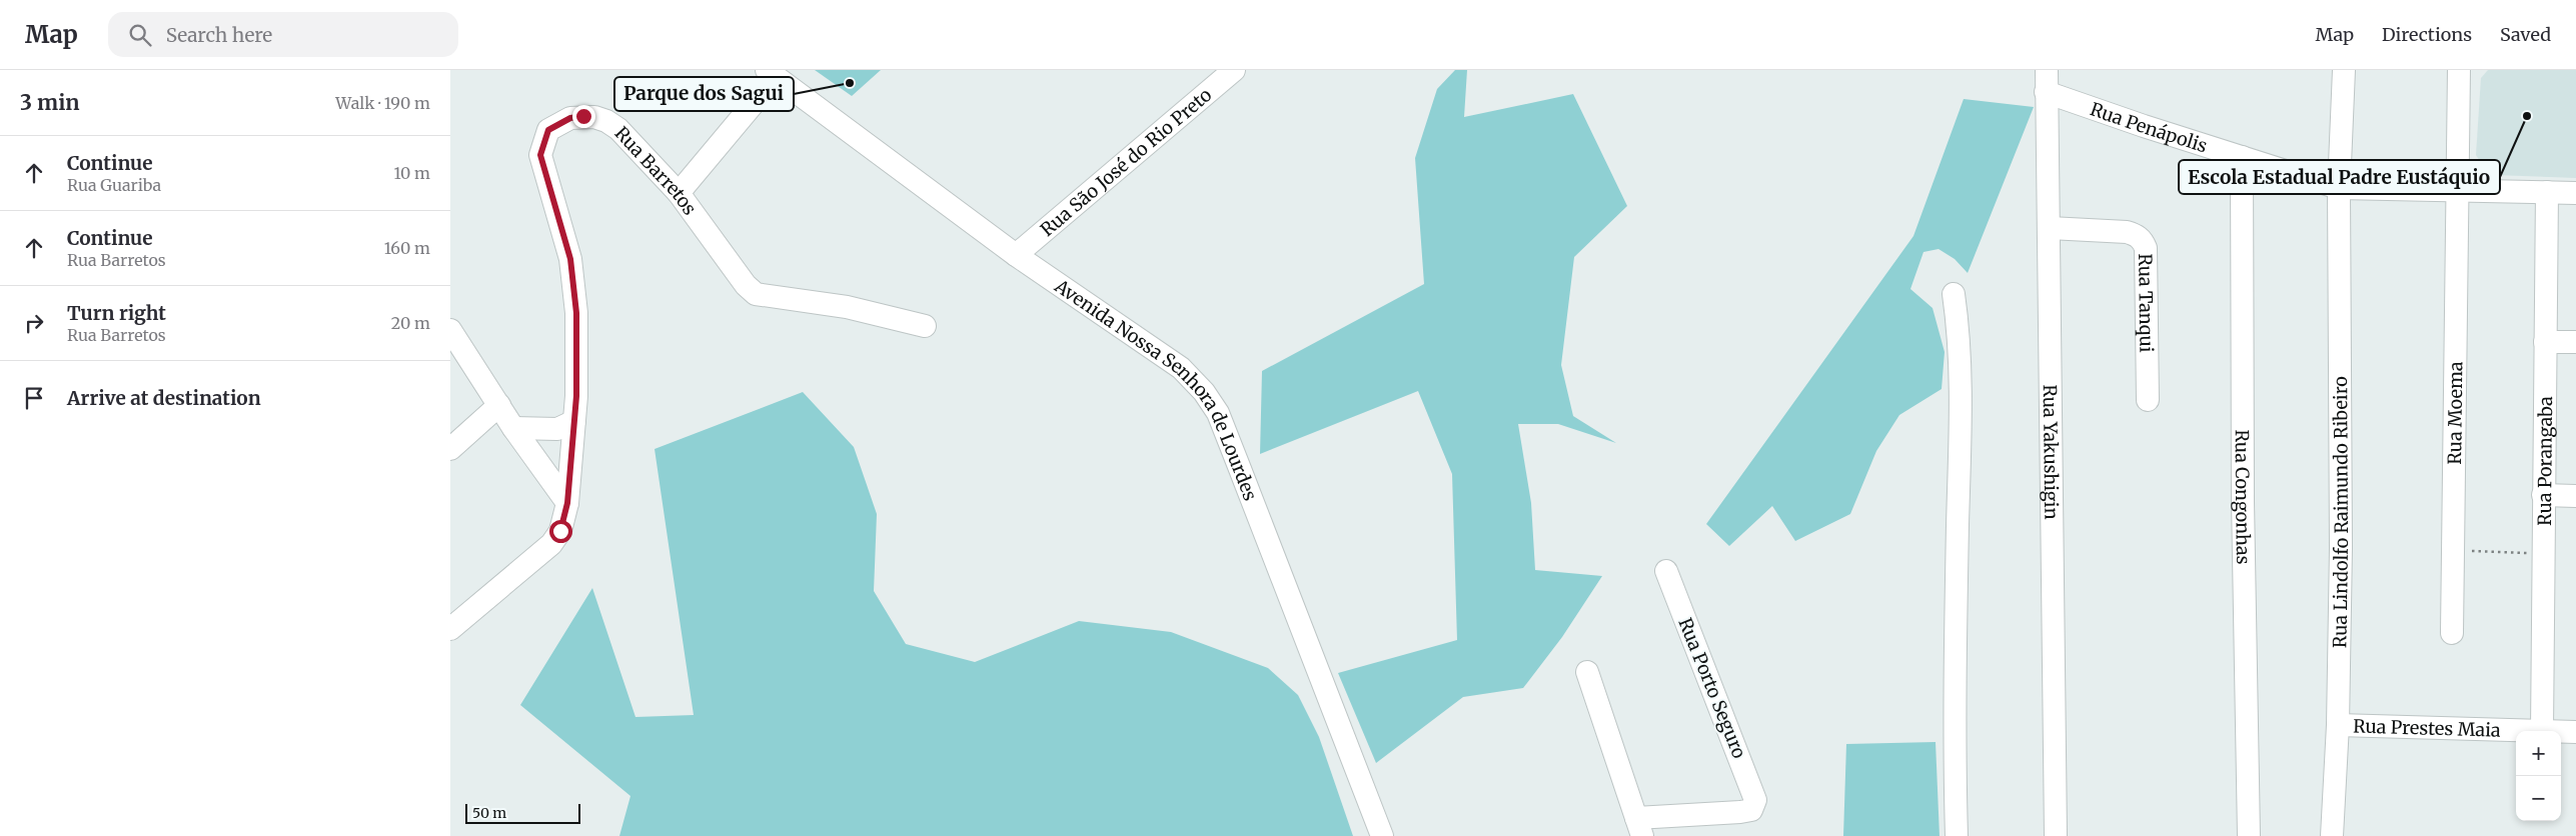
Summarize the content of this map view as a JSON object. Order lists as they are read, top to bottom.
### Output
{
  "streets": {
    "street": [
      "Rua Penápolis",
      "Rua São José do Rio Preto",
      "Rua Barretos",
      "Rua Tanqui",
      "Avenida Nossa Senhora de Lourdes",
      "Rua Moema",
      "Rua Yakushigin",
      "Rua Porangaba",
      "Rua Congonhas",
      "Rua Lindolfo Raimundo Ribeiro",
      "Rua Porto Seguro",
      "Rua Prestes Maia"
    ]
  },
  "crossings": [
    ["Rua Penápolis", "Rua Moema"],
    ["Rua Penápolis", "Rua Yakushigin"],
    ["Rua Penápolis", "Rua Porangaba"],
    ["Rua Penápolis", "Rua Congonhas"],
    ["Rua Penápolis", "Rua Lindolfo Raimundo Ribeiro"],
    ["Rua São José do Rio Preto", "Avenida Nossa Senhora de Lourdes"],
    ["Rua Tanqui", "Rua Yakushigin"],
    ["Rua Porangaba", "Rua Prestes Maia"],
    ["Rua Lindolfo Raimundo Ribeiro", "Rua Prestes Maia"]
  ],
  "places": ["Parque dos Sagui", "Escola Estadual Padre Eustáquio"],
  "scale_bar": "50 m",
  "page": {
    "header": "Map",
    "search": "Search here",
    "nav": ["Map", "Directions", "Saved"],
    "heading": ["3 min", "Walk · 190 m"],
    "list": [
      ["Continue", "Rua Guariba", "10 m"],
      ["Continue", "Rua Barretos", "160 m"],
      ["Turn right", "Rua Barretos", "20 m"],
      "Arrive at destination"
    ],
    "map_buttons": ["+", "−"],
    "scale": "50 m"
  }
}
